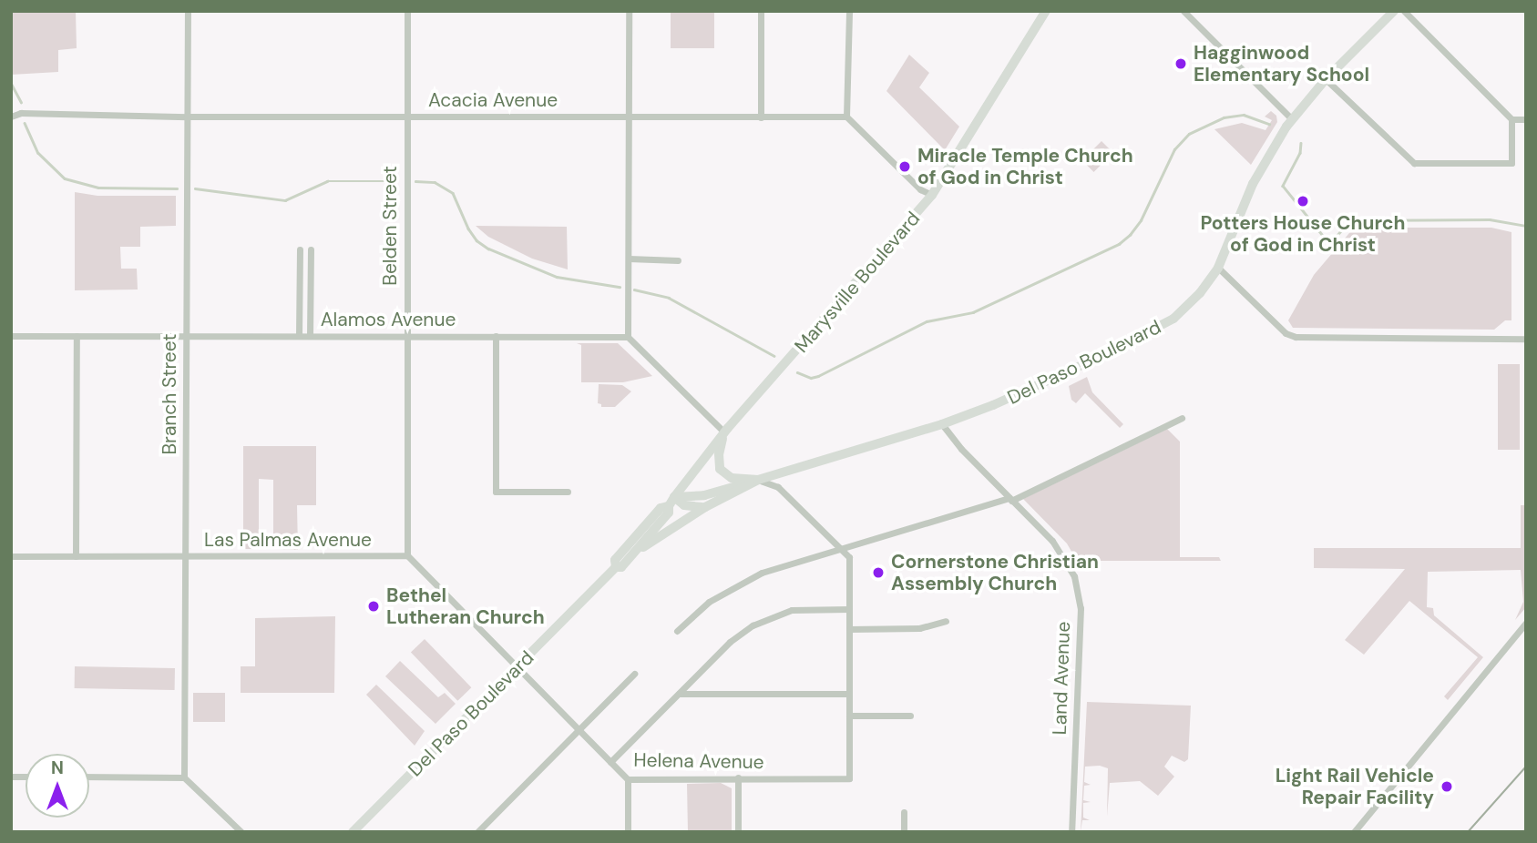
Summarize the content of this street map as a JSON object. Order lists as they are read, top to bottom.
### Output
{
  "streets": {
    "main road": ["Marysville Boulevard", "Del Paso Boulevard"],
    "street": [
      "Acacia Avenue",
      "Belden Street",
      "Alamos Avenue",
      "Branch Street",
      "Las Palmas Avenue",
      "Land Avenue",
      "Helena Avenue"
    ]
  },
  "crossings": [
    ["Acacia Avenue", "Belden Street"],
    ["Acacia Avenue", "Branch Street"],
    ["Belden Street", "Alamos Avenue"],
    ["Belden Street", "Las Palmas Avenue"],
    ["Marysville Boulevard", "Del Paso Boulevard"],
    ["Alamos Avenue", "Branch Street"],
    ["Del Paso Boulevard", "Land Avenue"],
    ["Del Paso Boulevard", "Helena Avenue"],
    ["Branch Street", "Las Palmas Avenue"]
  ],
  "places": [
    "Hagginwood Elementary School",
    "Miracle Temple Church of God in Christ",
    "Potters House Church of God in Christ",
    "Cornerstone Christian Assembly Church",
    "Bethel Lutheran Church",
    "Light Rail Vehicle Repair Facility"
  ],
  "north": "top"
}
